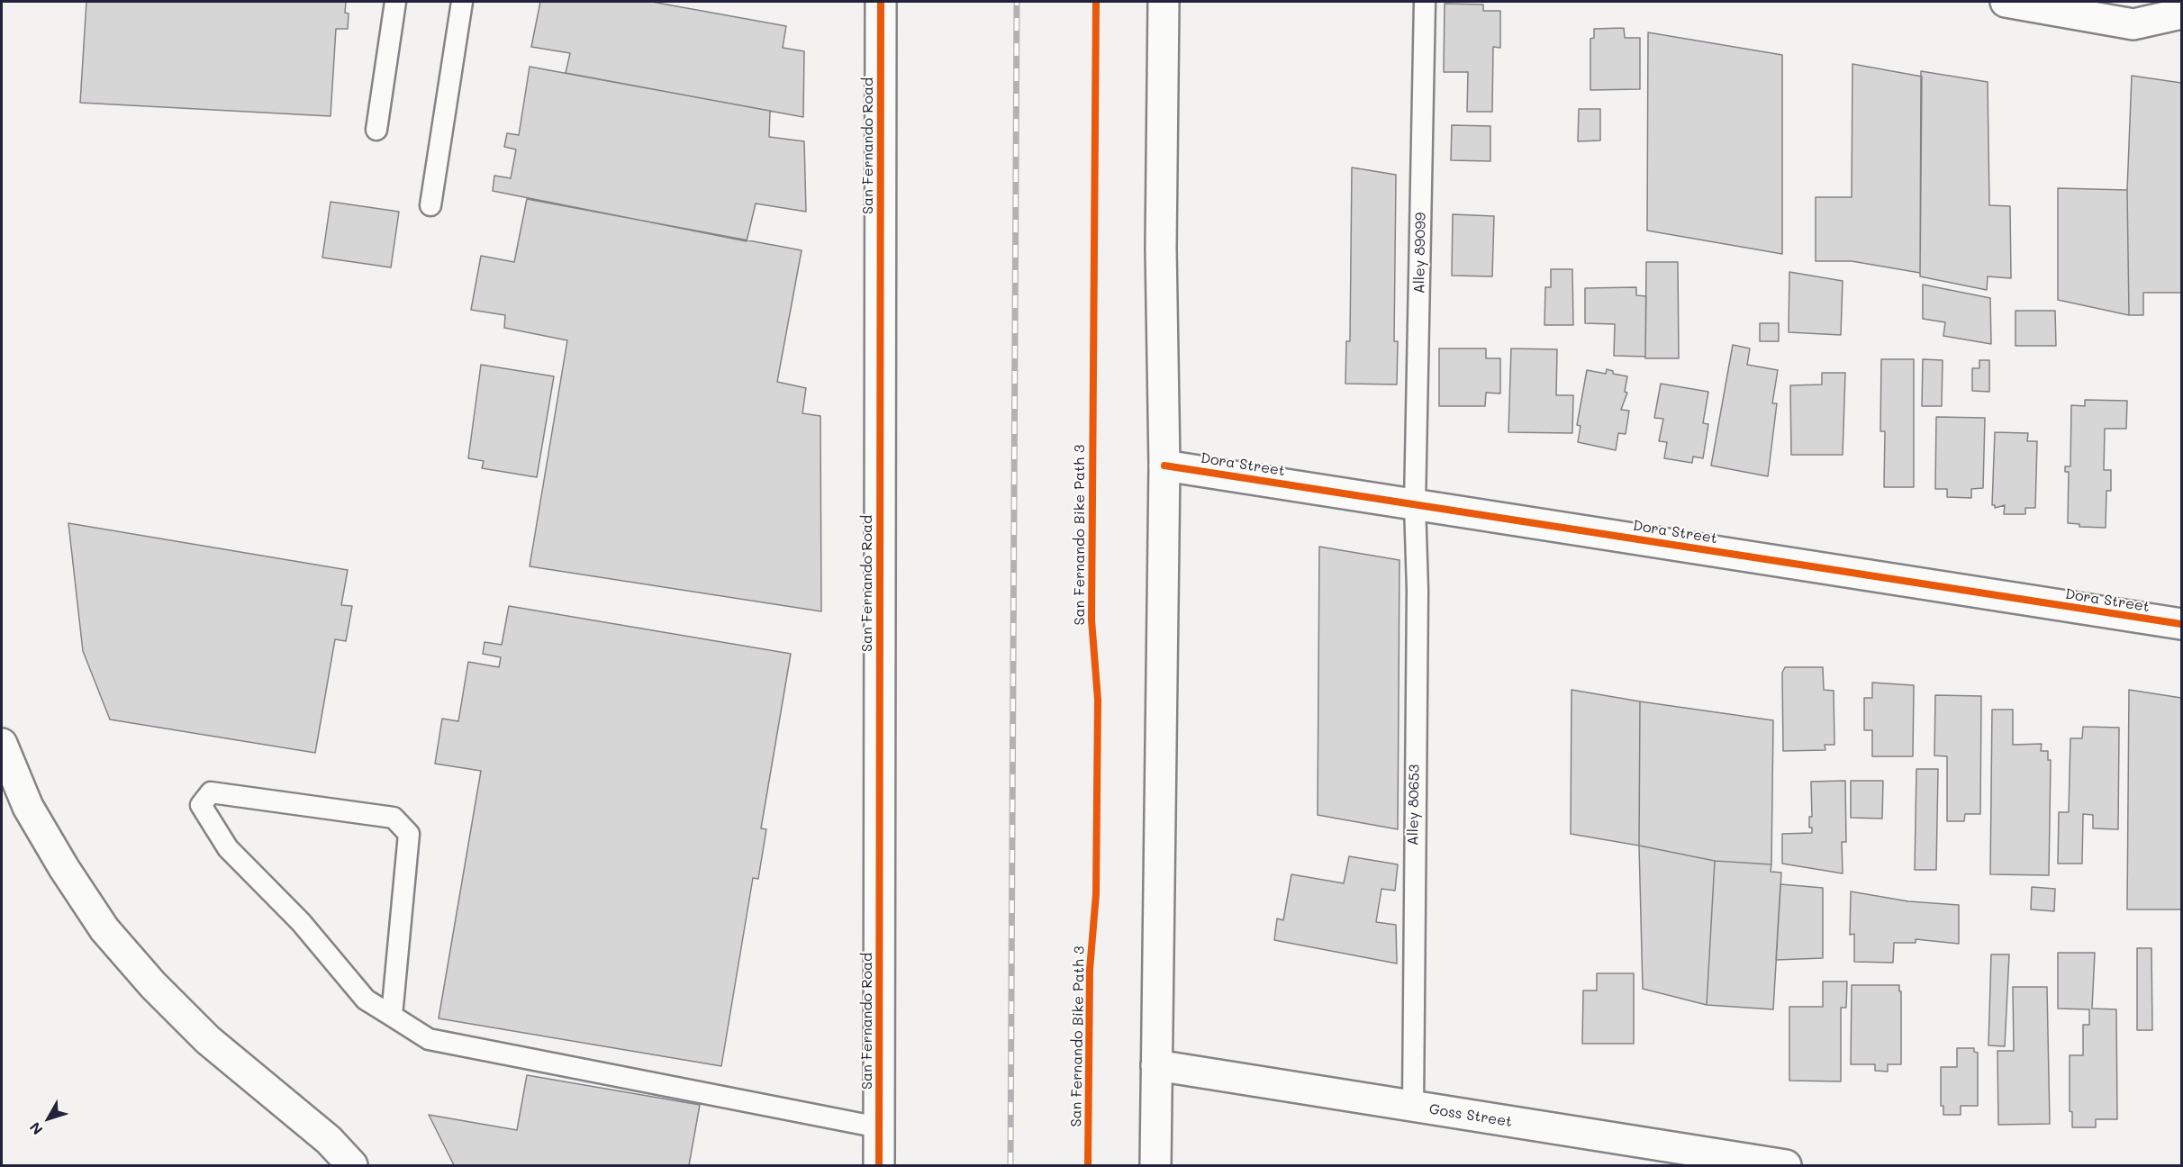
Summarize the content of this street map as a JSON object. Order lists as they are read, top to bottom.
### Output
{
  "streets": {
    "main road": ["San Fernando Road", "Dora Street", "Goss Street"],
    "lane": ["Alley 89099", "Alley 80653"],
    "cycle path": ["San Fernando Bike Path 3"]
  },
  "crossings": [
    ["Alley 89099", "Dora Street"],
    ["Alley 89099", "Alley 80653"],
    ["Dora Street", "Alley 80653"],
    ["Alley 80653", "Goss Street"]
  ],
  "north": "bottom left"
}
